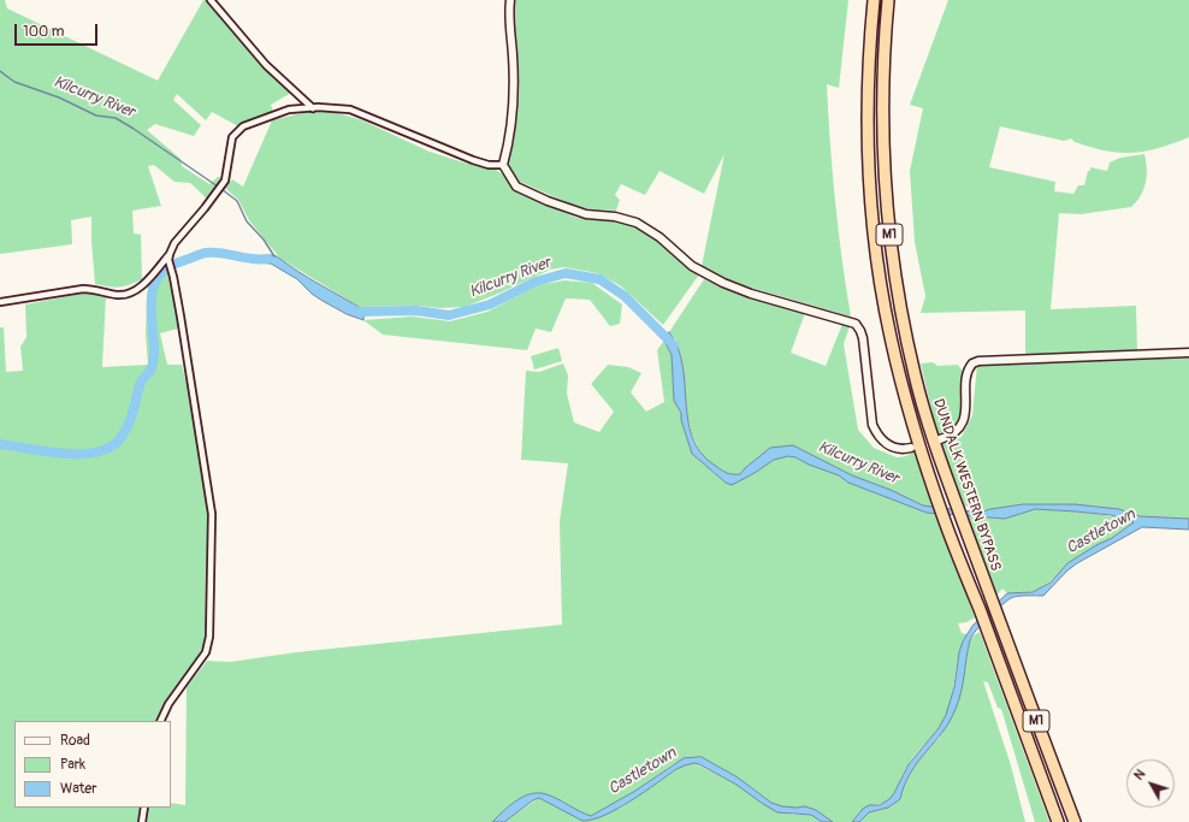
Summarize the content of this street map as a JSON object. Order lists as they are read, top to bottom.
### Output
{
  "streets": {
    "highway": ["M1", "DUNDALK WESTERN BYPASS"]
  },
  "water": ["Kilcurry River", "Castletown"],
  "legend": ["Road", "Park", "Water"],
  "scale_bar": "100 m",
  "north": "top left"
}
